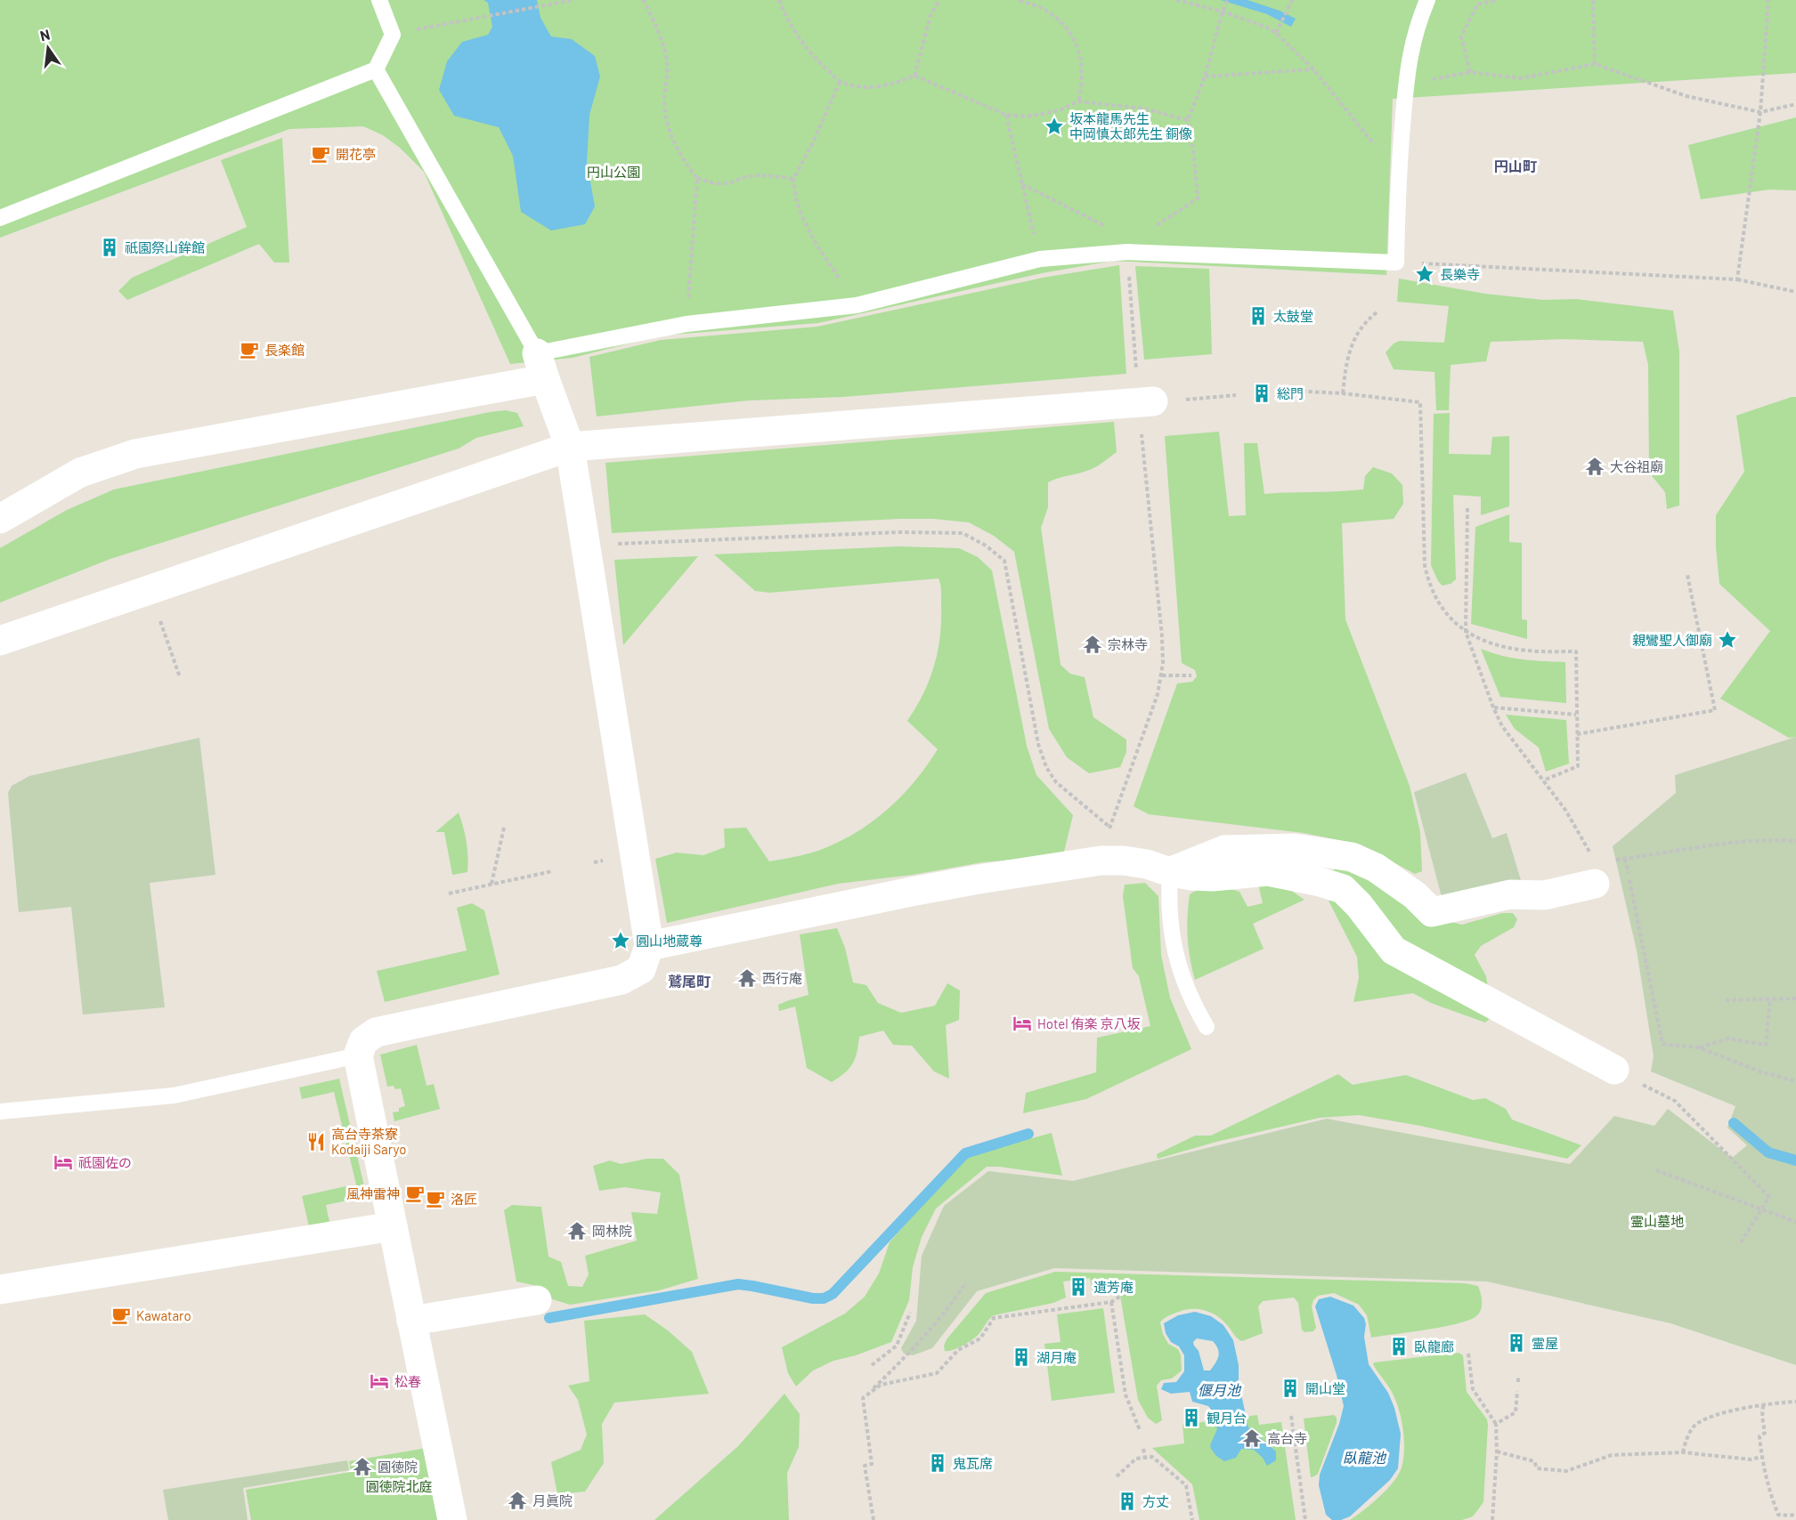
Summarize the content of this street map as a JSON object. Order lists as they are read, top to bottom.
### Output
{
  "districts": ["円山町", "鷲尾町"],
  "water": ["偃月池", "臥龍池"],
  "parks": ["円山公園", "霊山墓地", "圓徳院北庭"],
  "places": {
    "place": [
      "坂本龍馬先生 中岡慎太郎先生 銅像",
      "長樂寺",
      "親鸞聖人御廟",
      "圓山地蔵尊"
    ],
    "cafe": [
      "開花亭",
      "長楽館",
      "風神雷神",
      "洛匠",
      "Kawataro"
    ],
    "building": [
      "祇園祭山鉾館",
      "太鼓堂",
      "総門",
      "遺芳庵",
      "霊屋",
      "臥龍廊",
      "湖月庵",
      "開山堂",
      "観月台",
      "鬼瓦席",
      "方丈"
    ],
    "temple": [
      "大谷祖廟",
      "宗林寺",
      "西行庵",
      "岡林院",
      "高台寺",
      "圓徳院",
      "月眞院"
    ],
    "hotel": ["Hotel 侑楽 京八坂", "祇園佐の", "松春"],
    "restaurant": ["高台寺茶寮 Kodaiji Saryo"]
  },
  "north": "top"
}
